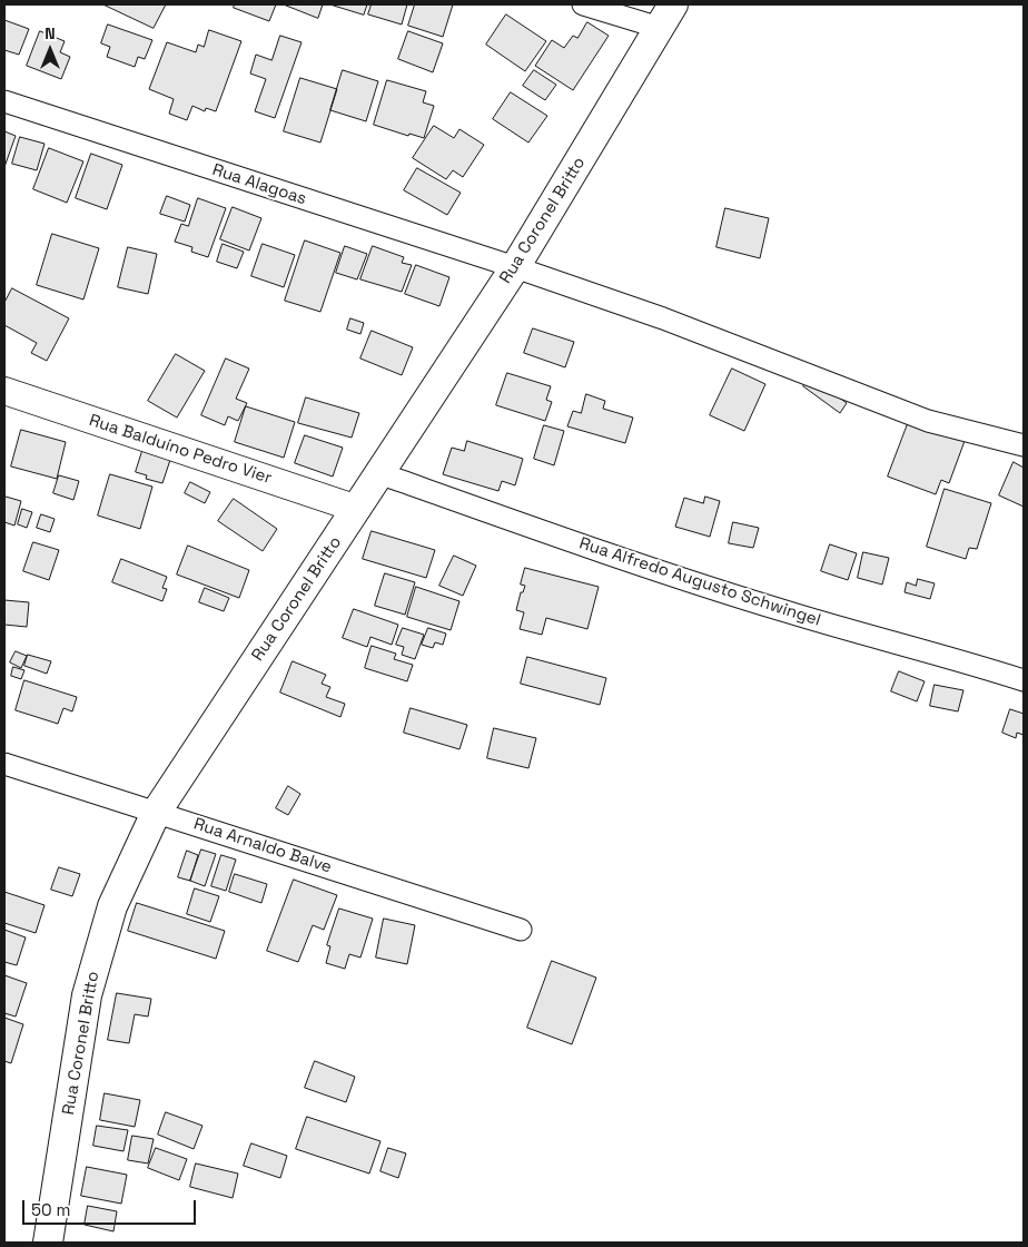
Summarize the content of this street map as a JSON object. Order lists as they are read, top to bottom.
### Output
{
  "streets": {
    "main road": ["Rua Coronel Britto"],
    "street": [
      "Rua Alagoas",
      "Rua Balduíno Pedro Vier",
      "Rua Alfredo Augusto Schwingel",
      "Rua Arnaldo Balve"
    ]
  },
  "crossings": [
    ["Rua Alagoas", "Rua Coronel Britto"],
    ["Rua Coronel Britto", "Rua Balduíno Pedro Vier"],
    ["Rua Coronel Britto", "Rua Alfredo Augusto Schwingel"],
    ["Rua Coronel Britto", "Rua Arnaldo Balve"]
  ],
  "scale_bar": "50 m",
  "north": "top"
}
